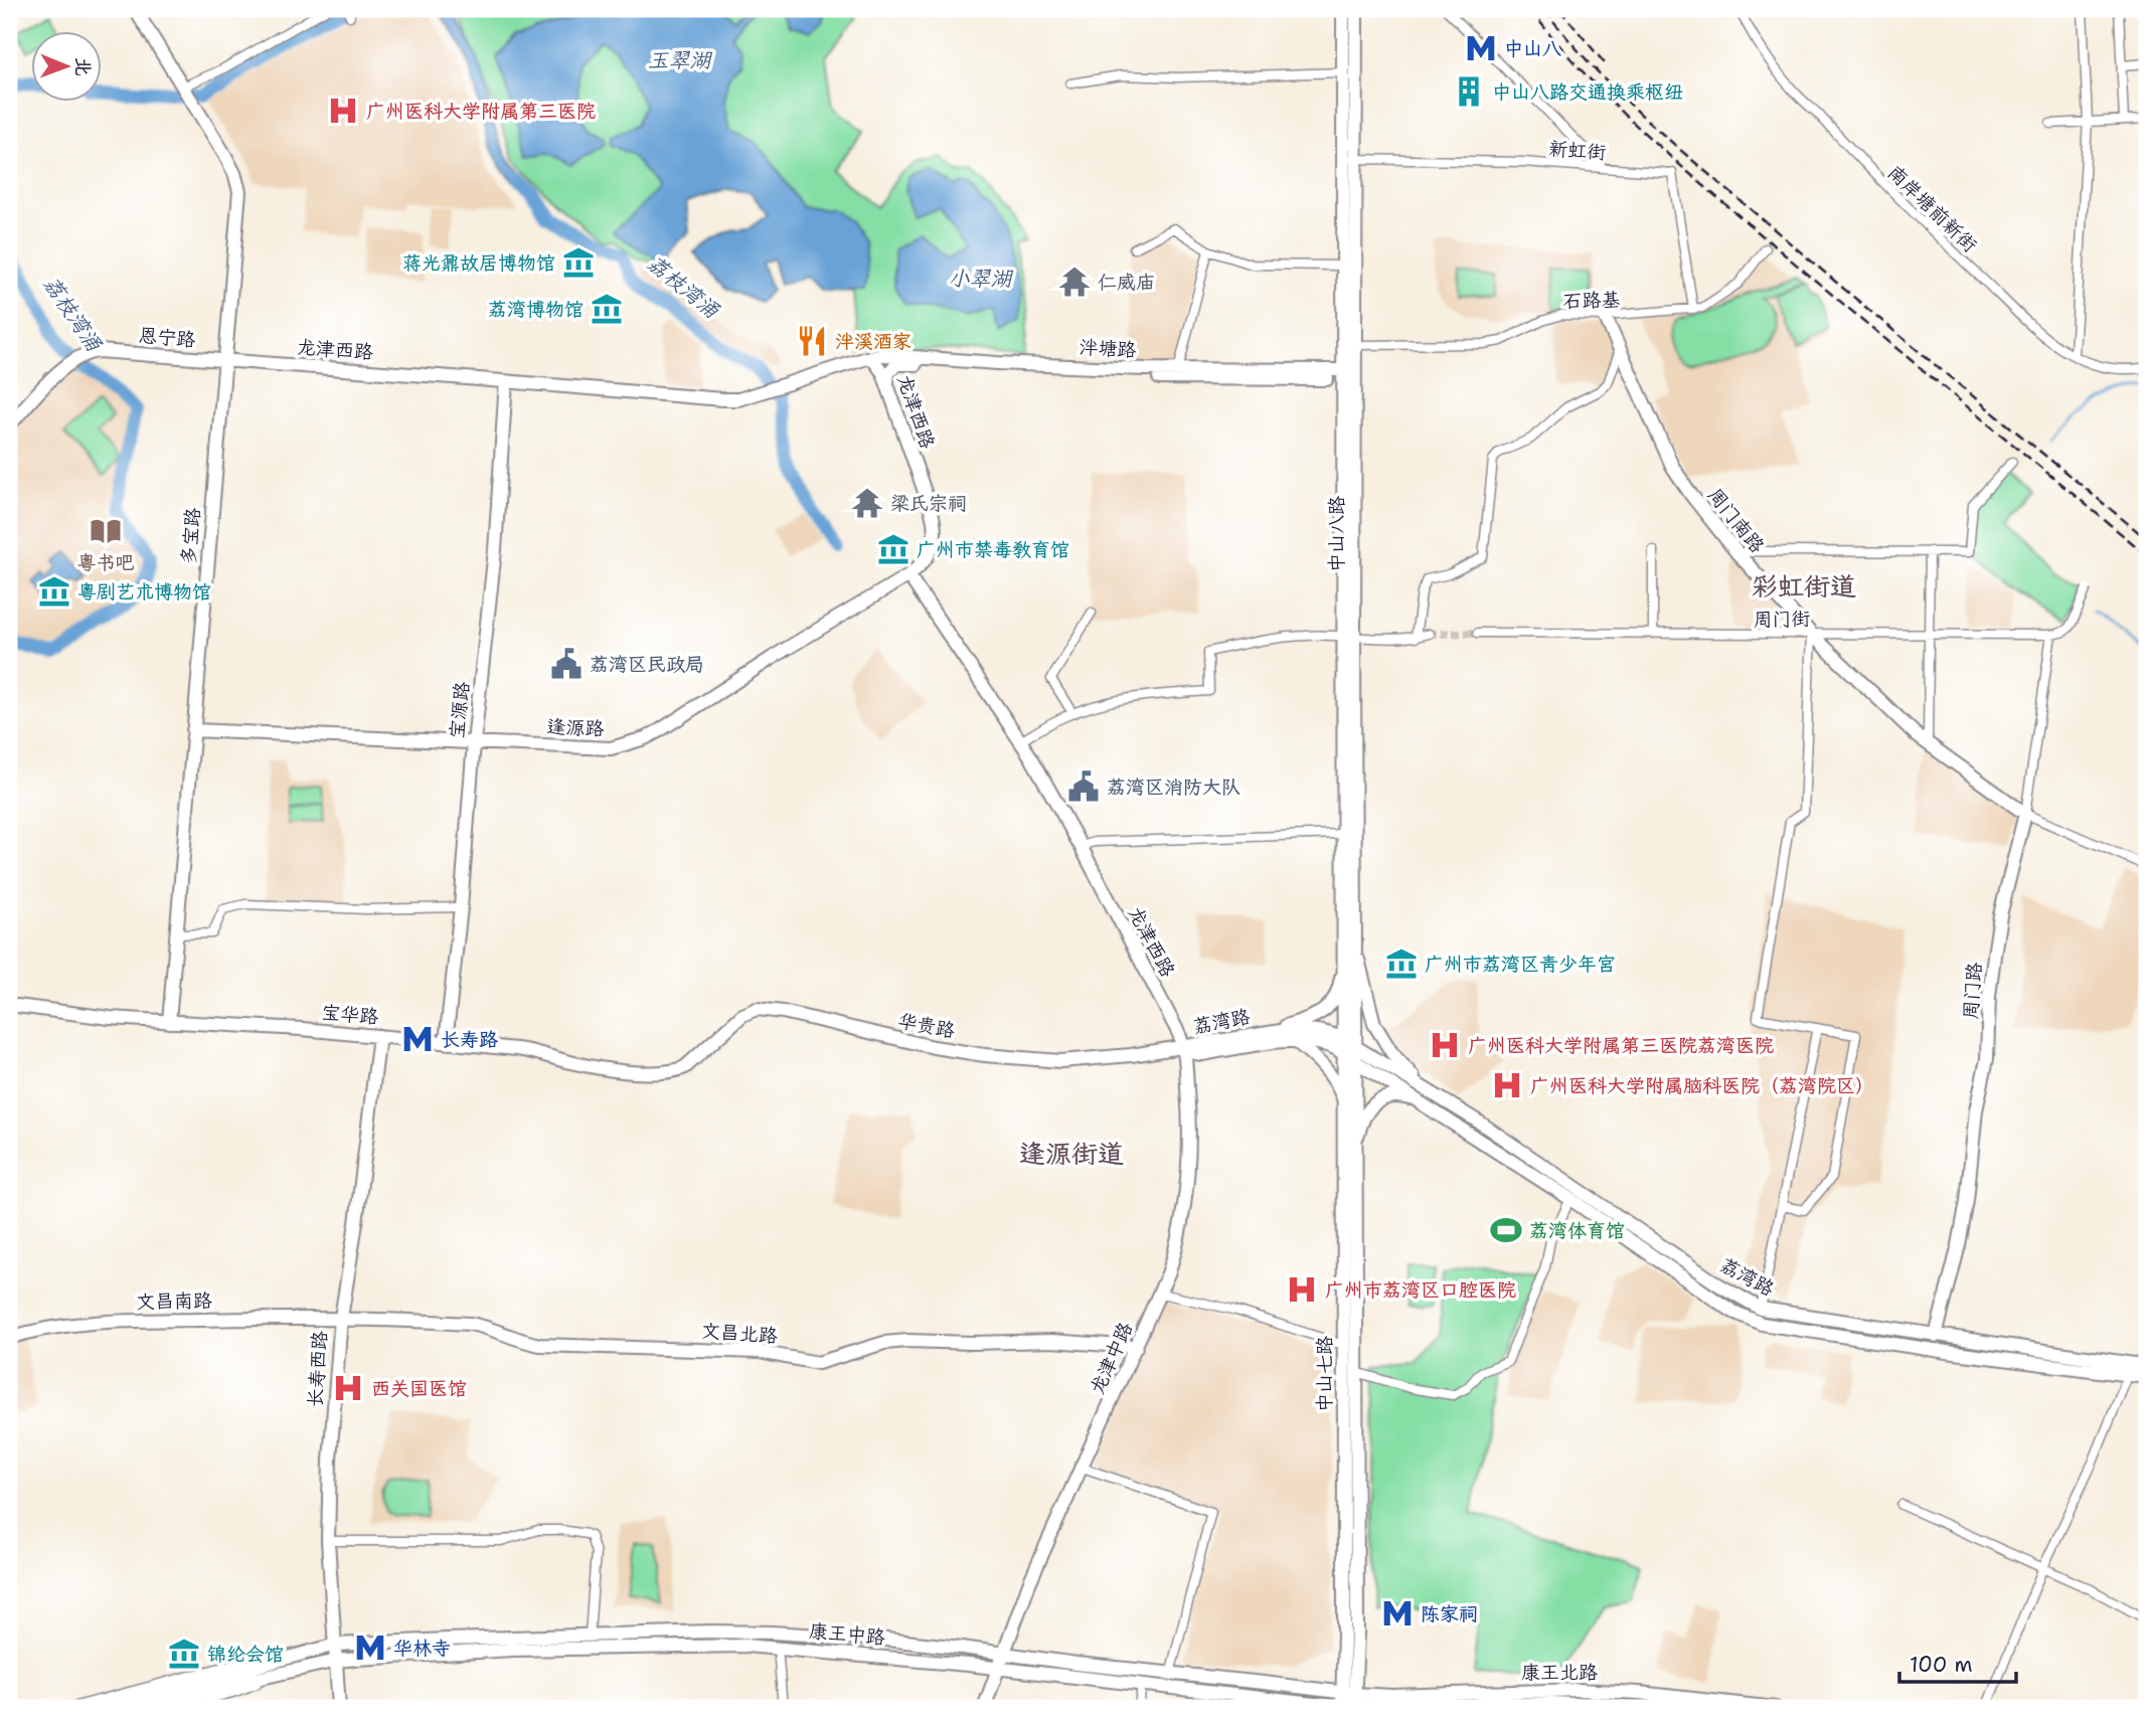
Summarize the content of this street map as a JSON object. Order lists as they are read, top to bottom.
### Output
{
  "streets": {
    "main road": [
      "恩宁路",
      "泮塘路",
      "龙津西路",
      "周门南路",
      "中山八路",
      "多宝路",
      "宝源路",
      "逢源路",
      "周门路",
      "宝华路",
      "荔湾路",
      "华贵路",
      "文昌南路",
      "文昌北路",
      "龙津中路",
      "长寿西路",
      "中山七路",
      "康王中路",
      "康王北路"
    ],
    "street": [
      "新虹街",
      "南岸塘前新街",
      "石路基",
      "周门街"
    ]
  },
  "crossings": [
    ["新虹街", "石路基"],
    ["新虹街", "中山八路"],
    ["石路基", "周门南路"],
    ["石路基", "中山八路"],
    ["恩宁路", "龙津西路"],
    ["恩宁路", "多宝路"],
    ["泮塘路", "龙津西路"],
    ["泮塘路", "中山八路"],
    ["龙津西路", "多宝路"],
    ["龙津西路", "宝源路"],
    ["龙津西路", "逢源路"],
    ["龙津西路", "荔湾路"],
    ["龙津西路", "华贵路"],
    ["龙津西路", "龙津中路"],
    ["周门南路", "周门街"],
    ["周门南路", "周门路"],
    ["中山八路", "荔湾路"],
    ["中山八路", "中山七路"],
    ["多宝路", "逢源路"],
    ["多宝路", "宝华路"],
    ["周门街", "周门路"],
    ["宝源路", "逢源路"],
    ["宝源路", "宝华路"],
    ["周门路", "荔湾路"],
    ["宝华路", "华贵路"],
    ["宝华路", "长寿西路"],
    ["荔湾路", "华贵路"],
    ["荔湾路", "龙津中路"],
    ["荔湾路", "中山七路"],
    ["华贵路", "龙津中路"],
    ["文昌南路", "文昌北路"],
    ["文昌南路", "长寿西路"],
    ["文昌北路", "龙津中路"],
    ["文昌北路", "长寿西路"],
    ["龙津中路", "康王中路"],
    ["长寿西路", "康王中路"],
    ["中山七路", "康王中路"],
    ["中山七路", "康王北路"],
    ["康王中路", "康王北路"]
  ],
  "districts": ["彩虹街道", "逢源街道"],
  "water": ["玉翠湖", "小翠湖", "荔枝湾涌"],
  "places": {
    "metro station": [
      "中山八",
      "长寿路",
      "陈家祠",
      "华林寺"
    ],
    "building": ["中山八路交通换乘枢纽"],
    "hospital": [
      "广州医科大学附属第三医院",
      "广州医科大学附属第三医院荔湾医院",
      "广州医科大学附属脑科医院（荔湾院区）",
      "广州市荔湾区口腔医院",
      "西关国医馆"
    ],
    "museum": [
      "蒋光鼐故居博物馆",
      "荔湾博物馆",
      "广州市禁毒教育馆",
      "粤剧艺术博物馆",
      "广州市荔湾区青少年宫",
      "锦纶会馆"
    ],
    "temple": ["仁威庙", "梁氏宗祠"],
    "restaurant": ["泮溪酒家"],
    "library": ["粤书吧"],
    "public building": ["荔湾区民政局", "荔湾区消防大队"],
    "sports": ["荔湾体育馆"]
  },
  "scale_bar": "100 m",
  "north": "right"
}
